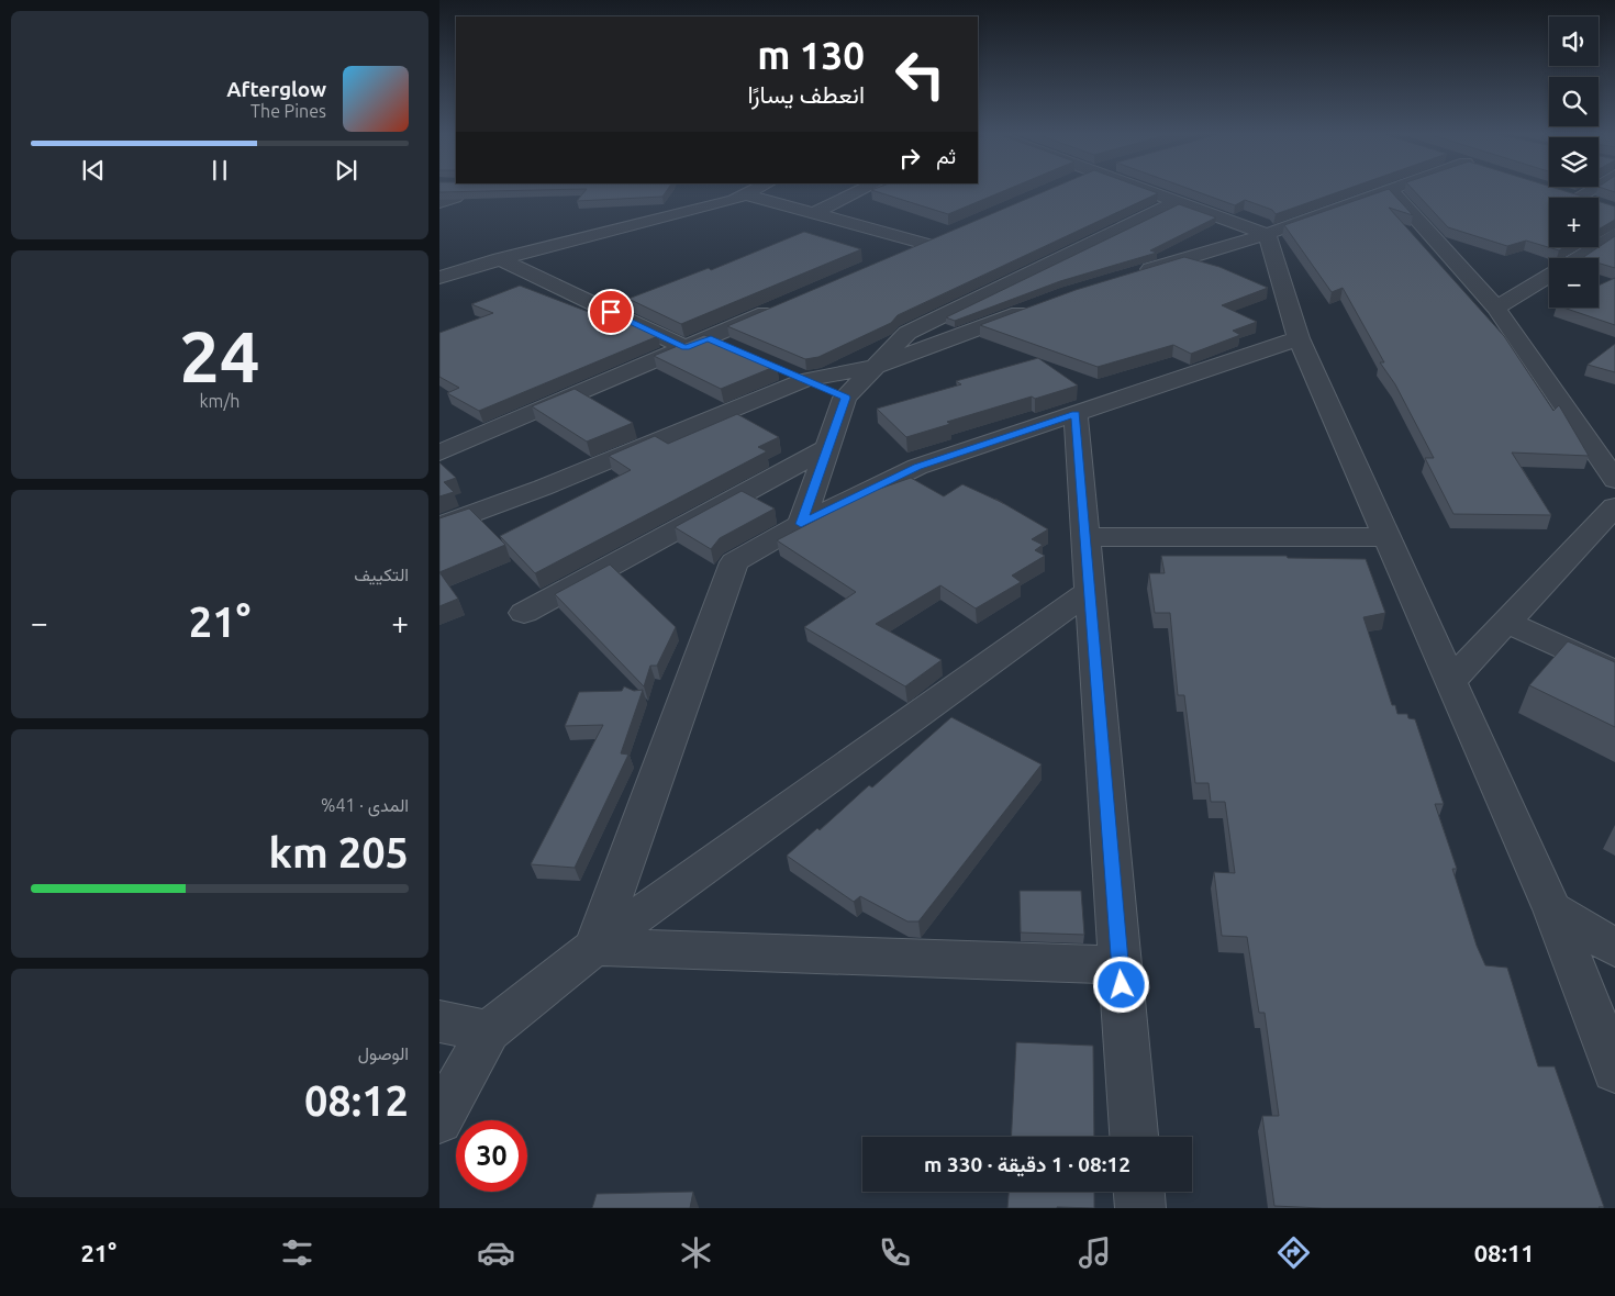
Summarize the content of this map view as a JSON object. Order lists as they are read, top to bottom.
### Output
{
  "page": {
    "map_buttons": ["+", "−"],
    "turn": ["130 m", "انعطف يسارًا"],
    "song": ["Afterglow", "The Pines"],
    "then": "ثم",
    "tile": [
      ["24", "km/h"],
      "التكييف",
      ["المدى · 41%", "205 km"],
      ["الوصول", "08:12"]
    ],
    "heat": ["−", "21°", "+"],
    "limit": "30",
    "trip": "08:12 · 1 دقيقة · 330 m",
    "tabs": ["08:11", "21°"]
  }
}
